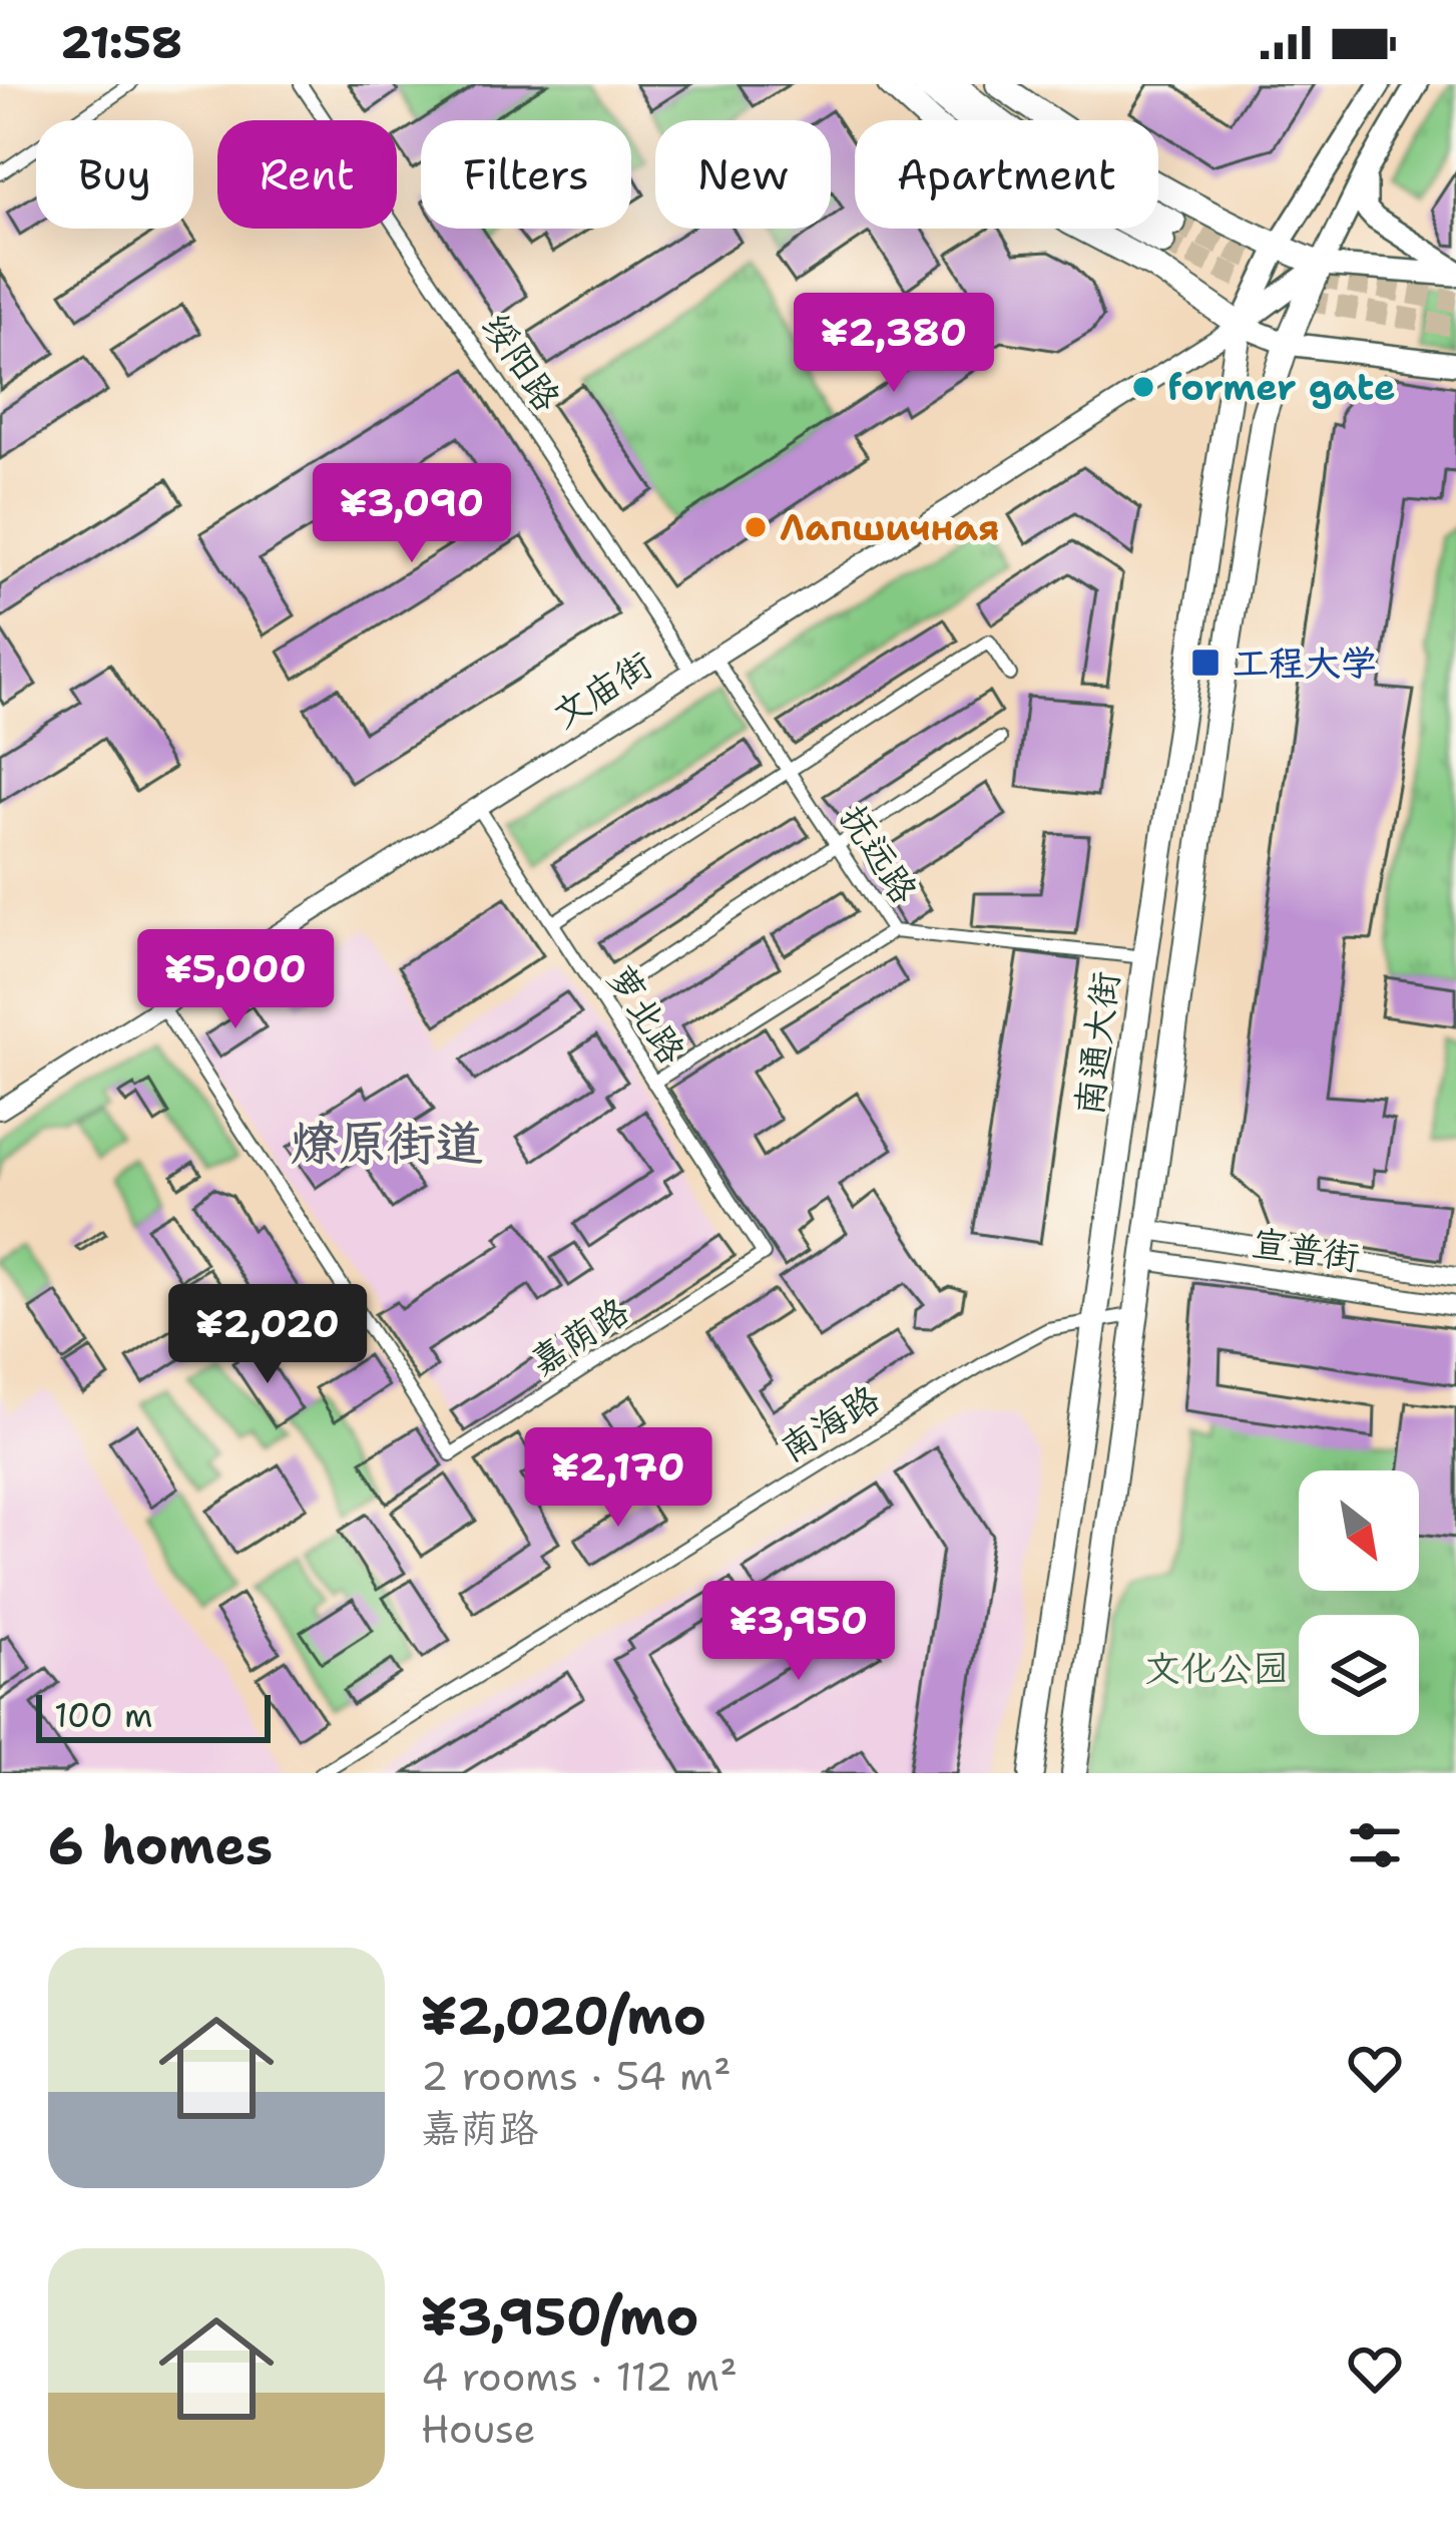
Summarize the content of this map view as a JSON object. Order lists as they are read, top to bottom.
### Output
{
  "streets": {
    "highway": ["南通大街"],
    "main road": ["文庙街", "宣普街"],
    "street": [
      "绥阳路",
      "抚远路",
      "萝北路",
      "嘉荫路",
      "南海路"
    ]
  },
  "crossings": [
    ["绥阳路", "文庙街"],
    ["文庙街", "抚远路"],
    ["文庙街", "萝北路"],
    ["文庙街", "南通大街"],
    ["文庙街", "嘉荫路"],
    ["抚远路", "南通大街"],
    ["萝北路", "嘉荫路"],
    ["南通大街", "宣普街"],
    ["南通大街", "南海路"]
  ],
  "districts": ["燎原街道"],
  "parks": ["文化公园"],
  "places": {
    "other": ["former gate", "Лапшичная"],
    "transit": ["工程大学"]
  },
  "scale_bar": "100 m",
  "north": "bottom right",
  "page": {
    "status": "21:58",
    "chip": [
      "Buy",
      "Rent",
      "Filters",
      "New",
      "Apartment"
    ],
    "price": [
      "¥2,380",
      "¥3,090",
      "¥5,000",
      "¥2,020",
      "¥2,170",
      "¥3,950"
    ],
    "scale": "100 m",
    "heading": "6 homes",
    "list": [
      {
        "name": "¥2,020/mo",
        "note": "2 rooms · 54 m² · 嘉荫路"
      },
      {
        "name": "¥3,950/mo",
        "note": "4 rooms · 112 m² · House"
      }
    ]
  }
}
